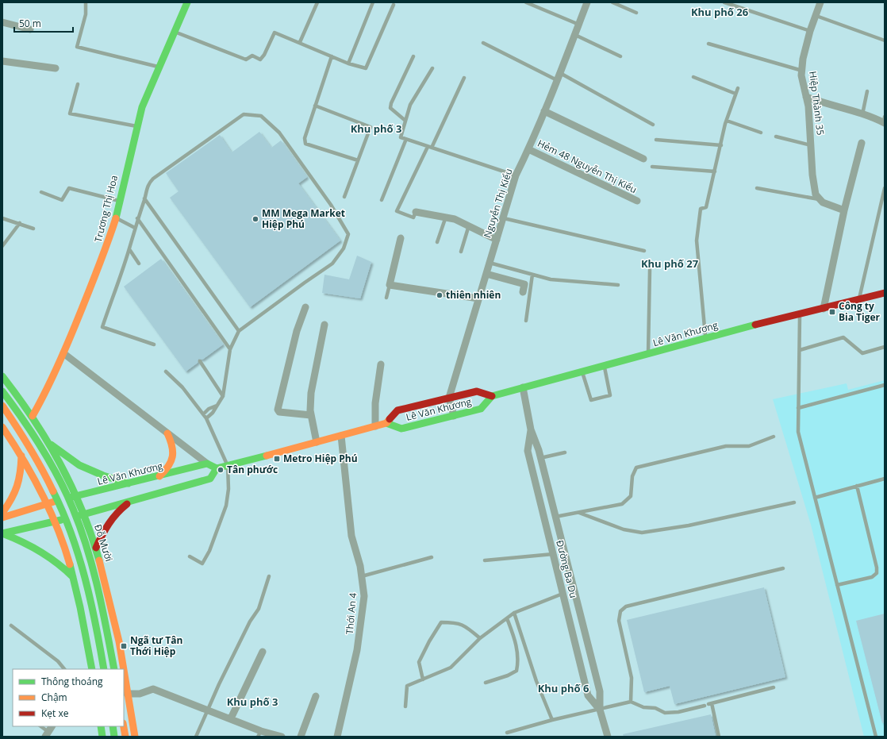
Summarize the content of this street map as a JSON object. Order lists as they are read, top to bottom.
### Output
{
  "streets": {
    "main road": ["Trương Thị Hoa", "Lê Văn Khương", "Đỗ Mười"],
    "street": [
      "Hiệp Thành 35",
      "Hẻm 48 Nguyễn Thị Kiểu",
      "Nguyễn Thị Kiểu",
      "Đường Ba Du",
      "Thới An 4"
    ]
  },
  "crossings": [
    ["Hẻm 48 Nguyễn Thị Kiểu", "Nguyễn Thị Kiểu"],
    ["Nguyễn Thị Kiểu", "Lê Văn Khương"],
    ["Trương Thị Hoa", "Đỗ Mười"],
    ["Lê Văn Khương", "Đỗ Mười"],
    ["Lê Văn Khương", "Đường Ba Du"]
  ],
  "districts": [
    "Khu phố 26",
    "Khu phố 3",
    "Khu phố 27",
    "Khu phố 6",
    "Khu phố 3"
  ],
  "places": {
    "other": ["MM Mega Market Hiệp Phú", "thiên nhiên", "Tân phước"],
    "transit": ["Công ty Bia Tiger", "Metro Hiệp Phú", "Ngã tư Tân Thới Hiệp"]
  },
  "legend": ["Thông thoáng", "Chậm", "Kẹt xe"],
  "scale_bar": "50 m"
}
